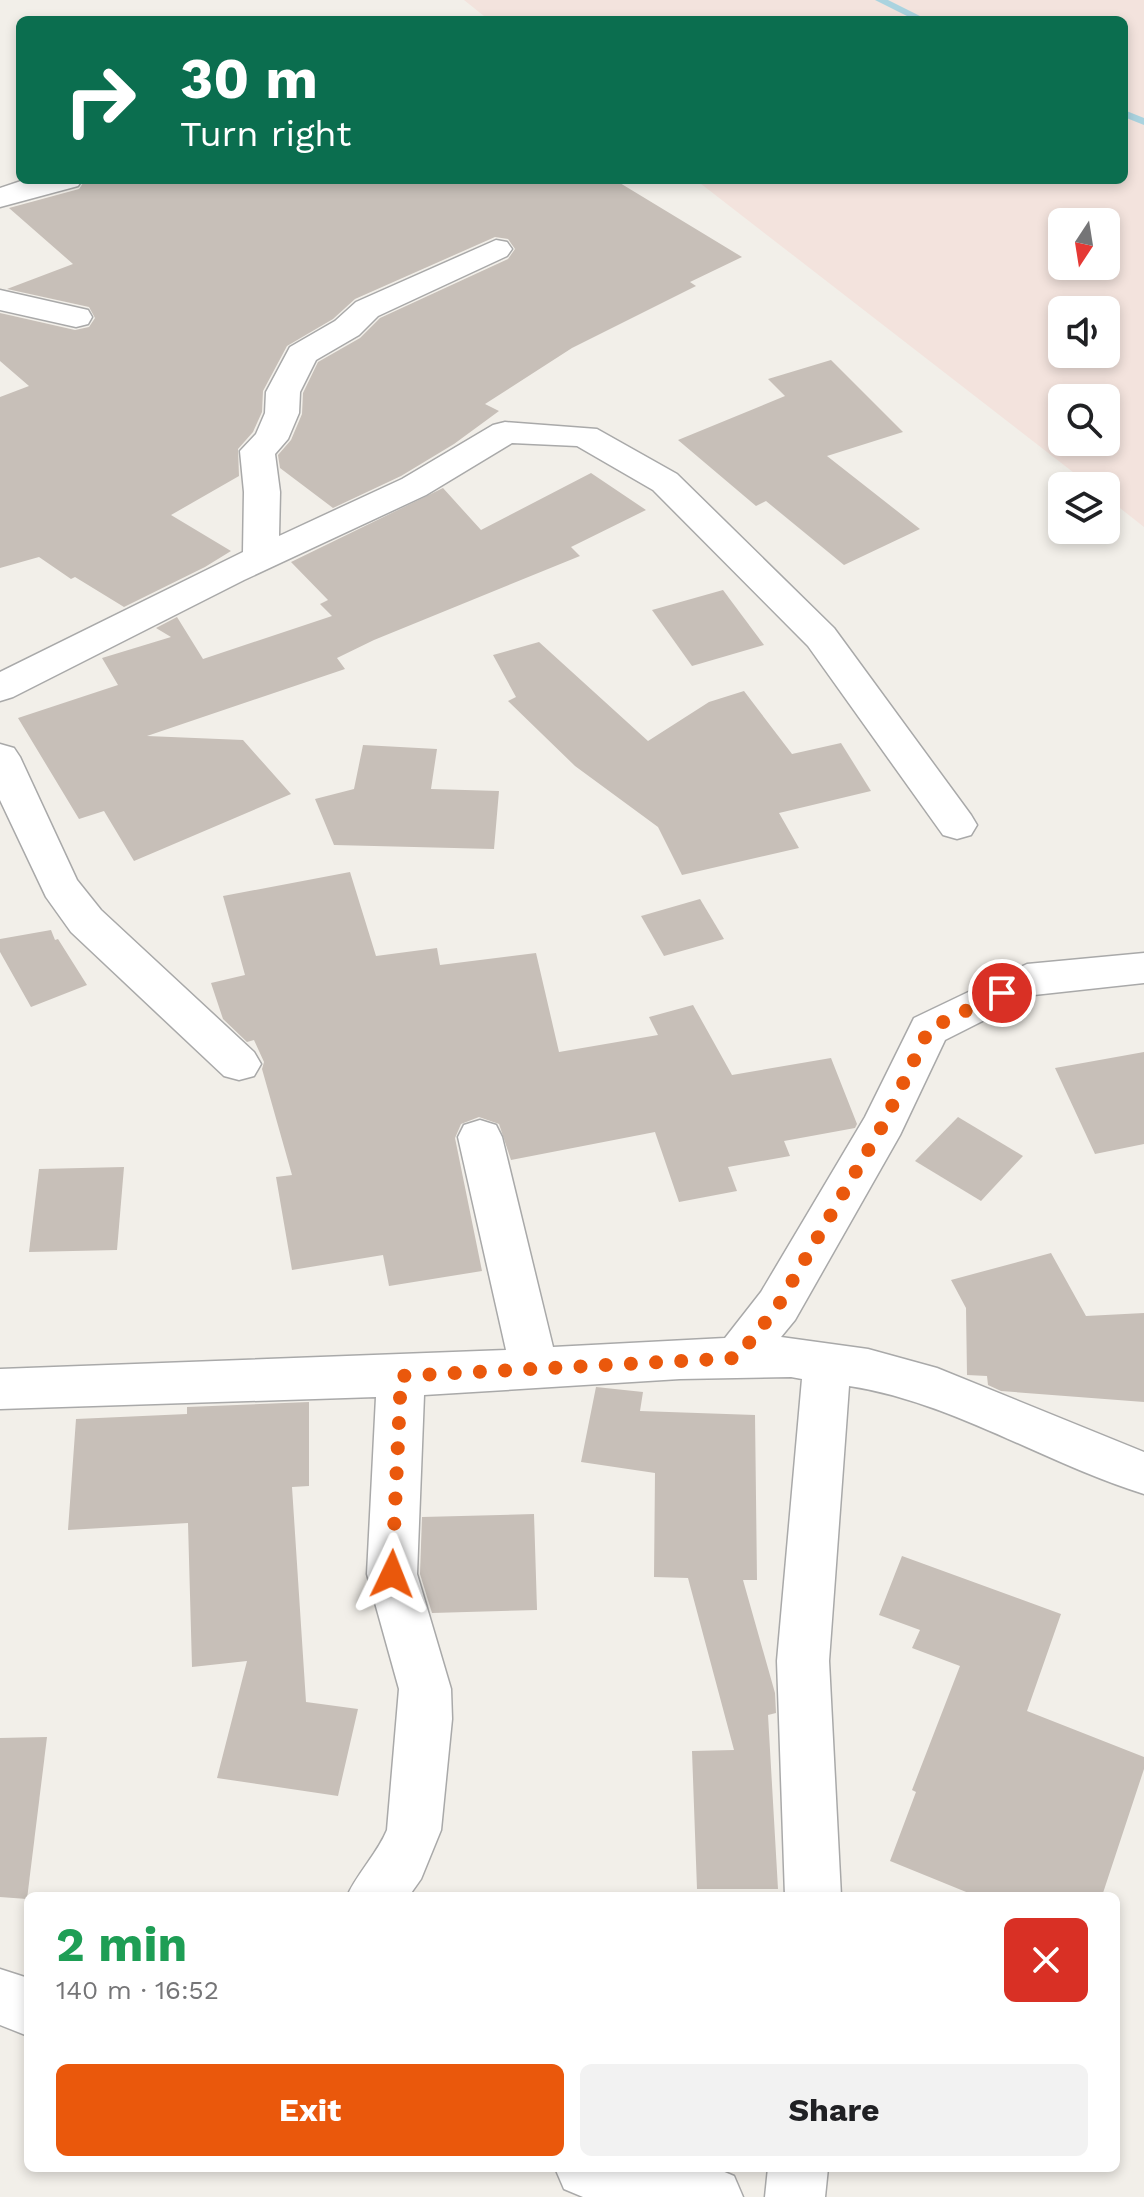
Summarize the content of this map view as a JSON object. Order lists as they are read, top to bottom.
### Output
{
  "north": "bottom",
  "page": {
    "turn": ["30 m", "Turn right"],
    "heading": ["2 min", "140 m · 16:52"],
    "buttons": ["Exit", "Share"]
  }
}
